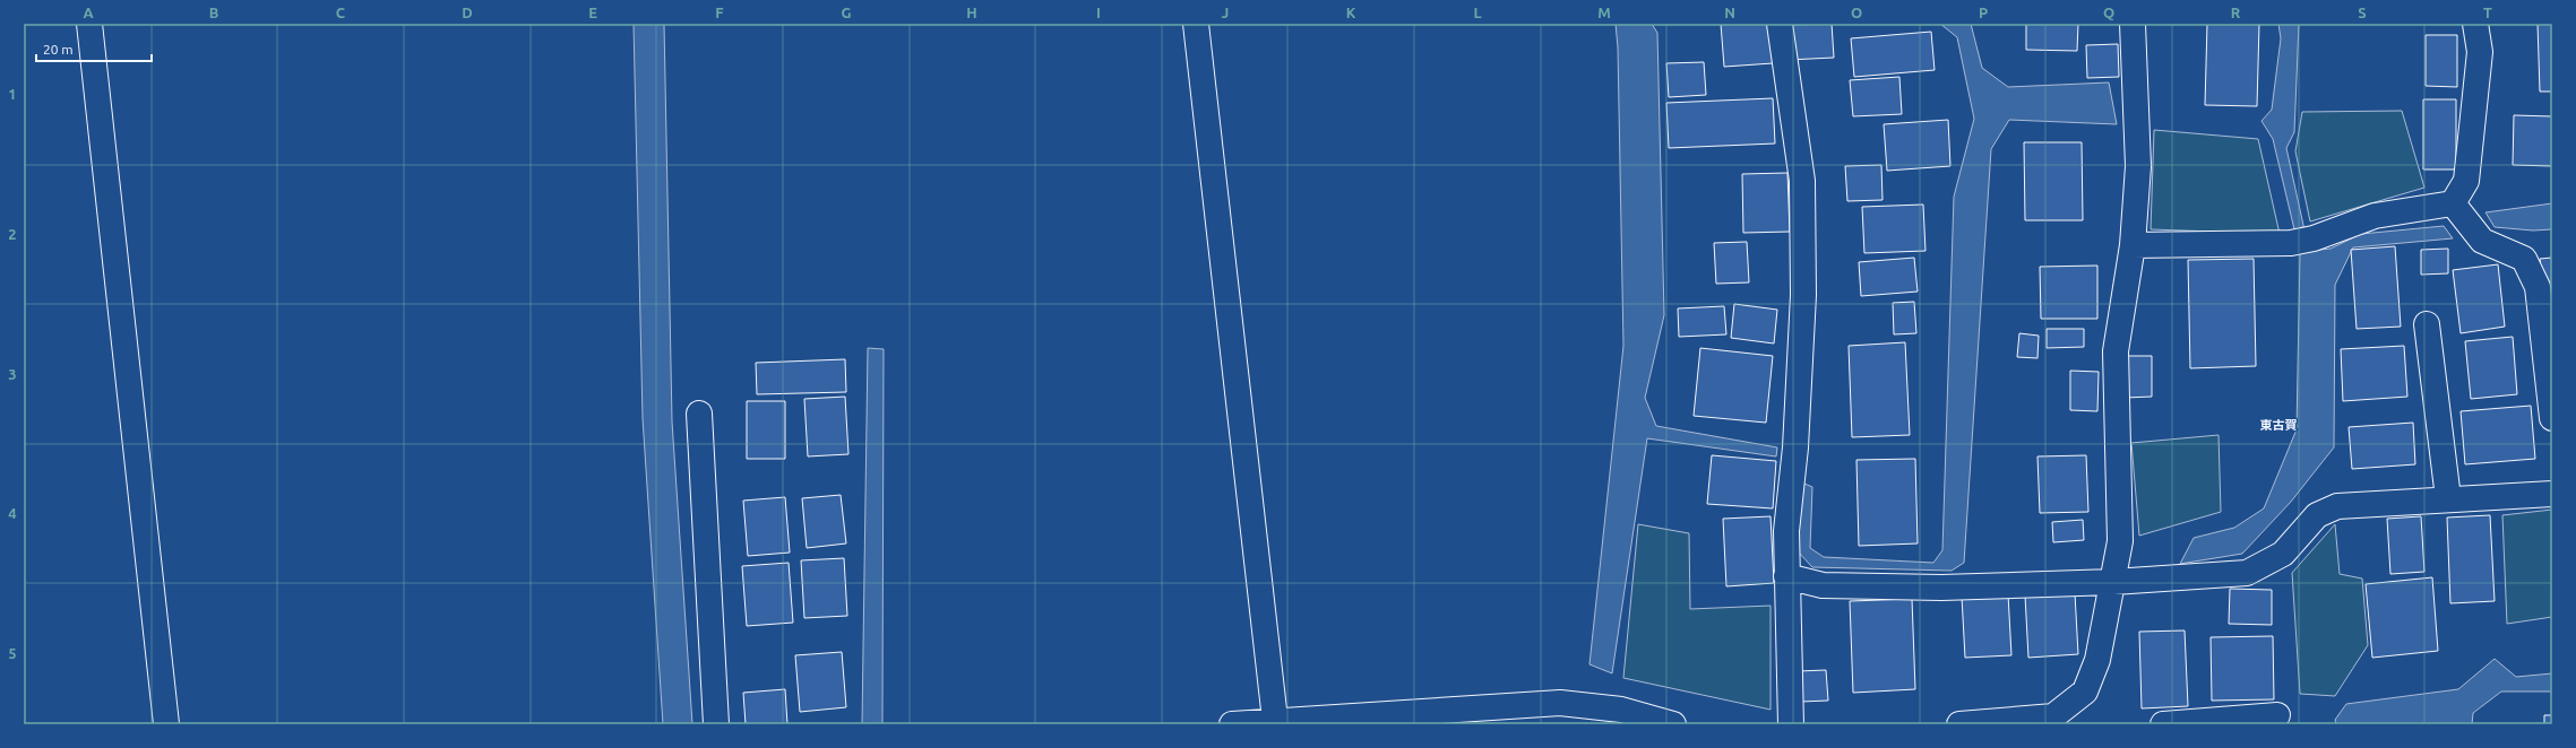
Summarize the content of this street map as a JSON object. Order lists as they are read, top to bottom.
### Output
{
  "districts": ["東古賀"],
  "scale_bar": "20 m",
  "grid": {
    "columns": [
      "A",
      "B",
      "C",
      "D",
      "E",
      "F",
      "G",
      "H",
      "I",
      "J",
      "K",
      "L",
      "M",
      "N",
      "O",
      "P",
      "Q",
      "R",
      "S",
      "T"
    ],
    "rows": [
      "1",
      "2",
      "3",
      "4",
      "5"
    ]
  }
}
